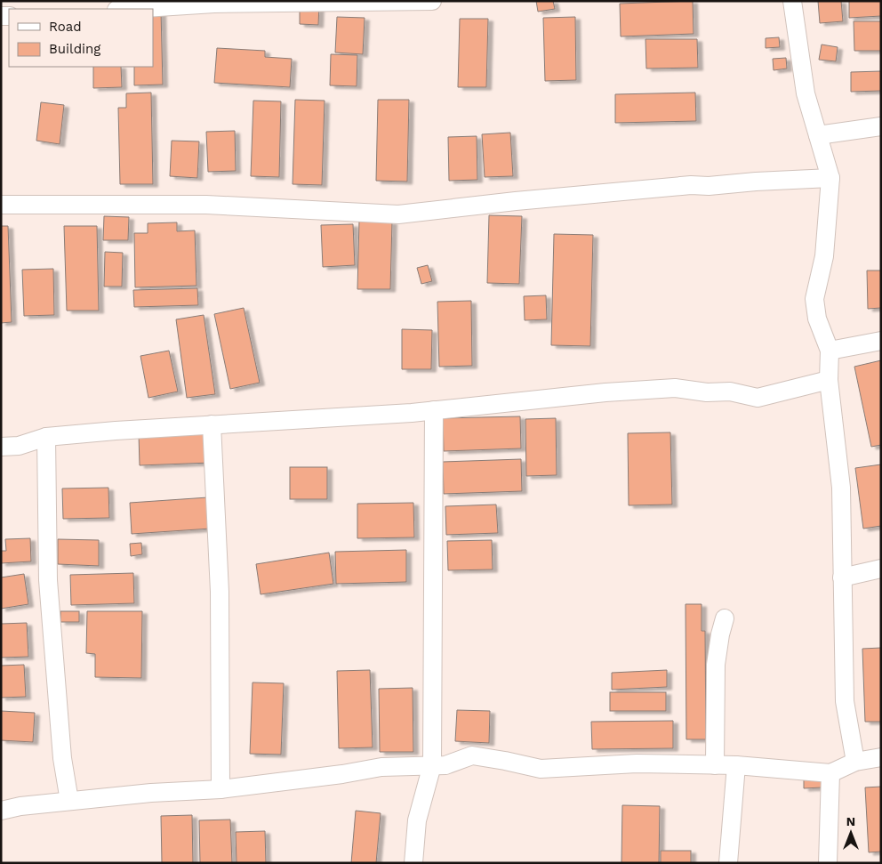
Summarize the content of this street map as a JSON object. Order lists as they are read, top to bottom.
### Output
{
  "legend": ["Road", "Building"],
  "north": "top"
}
